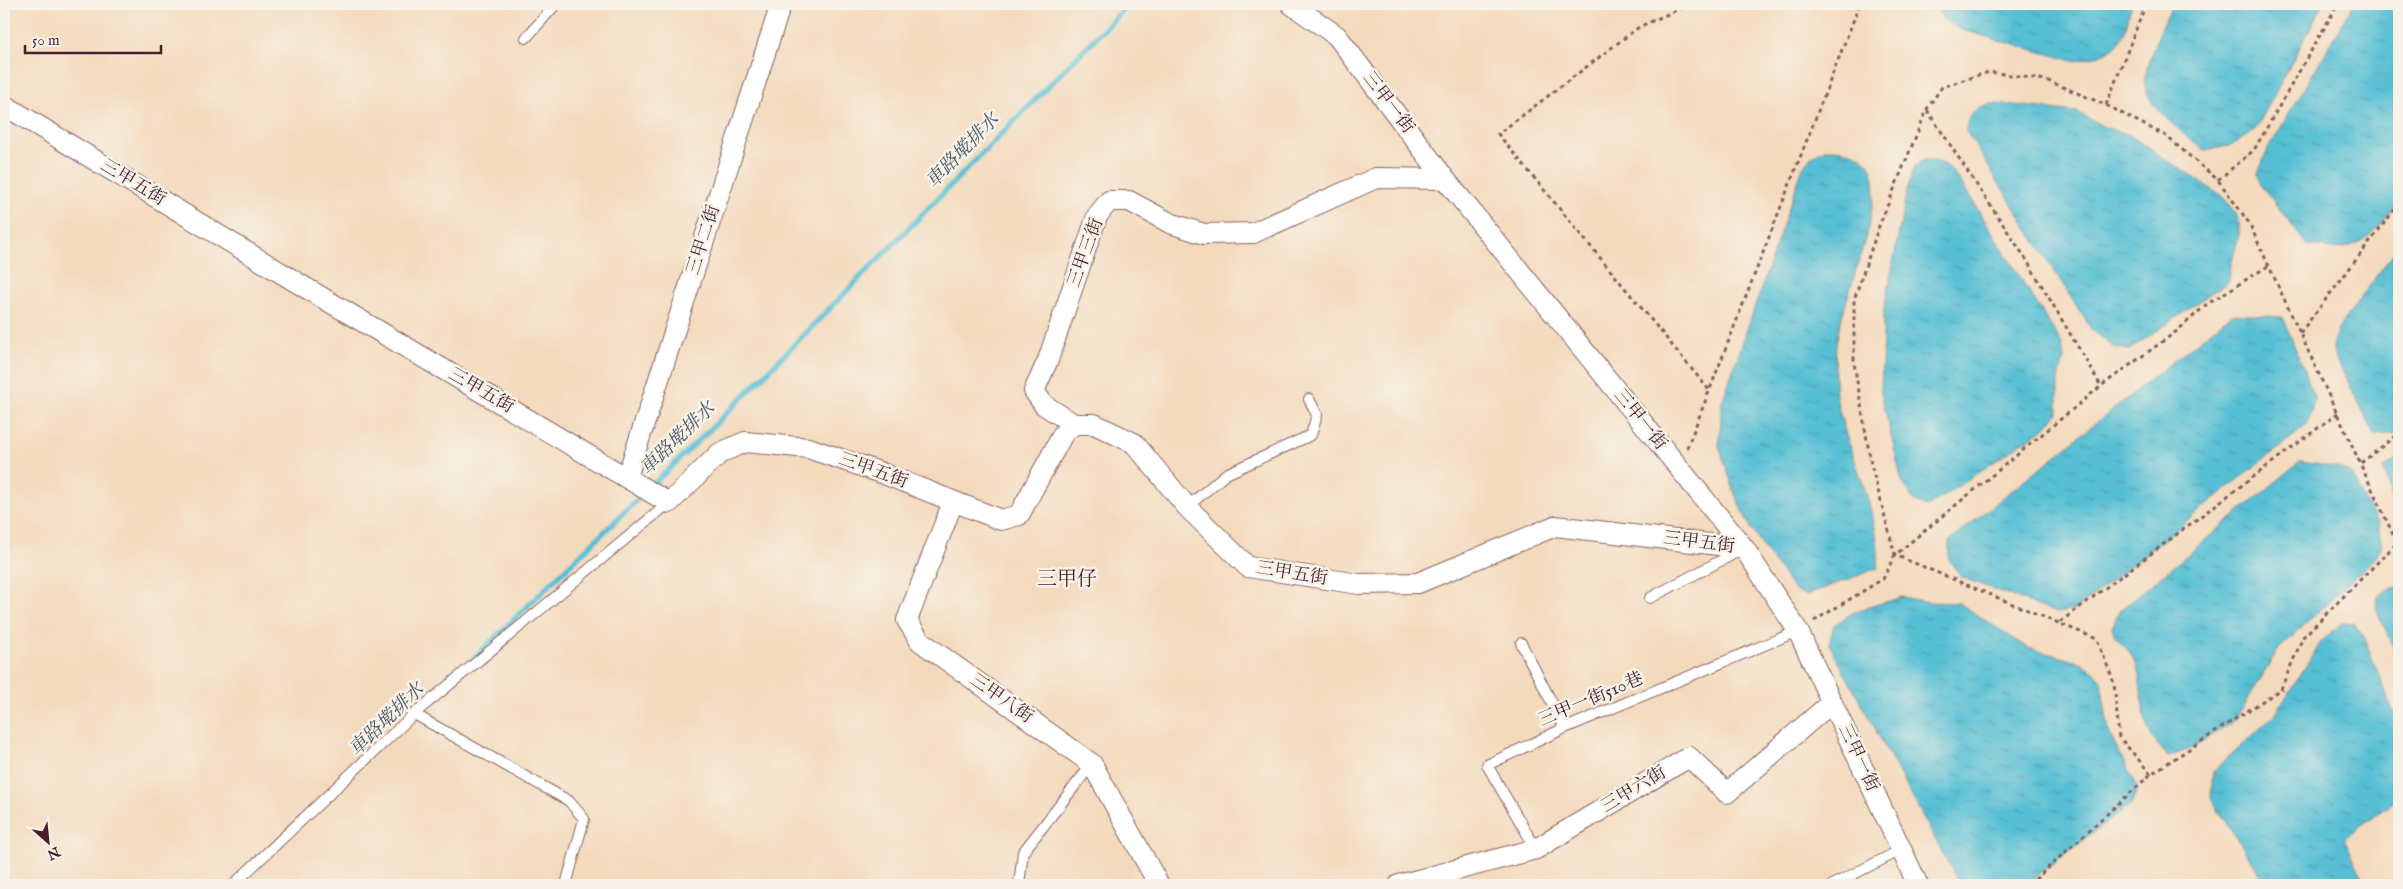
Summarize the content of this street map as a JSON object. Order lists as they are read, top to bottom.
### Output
{
  "streets": {
    "street": [
      "三甲一街",
      "三甲五街",
      "三甲二街",
      "三甲三街",
      "三甲八街",
      "三甲六街"
    ],
    "lane": ["三甲一街510巷"]
  },
  "crossings": [
    ["三甲一街", "三甲五街"],
    ["三甲一街", "三甲三街"],
    ["三甲一街", "三甲一街510巷"],
    ["三甲一街", "三甲六街"],
    ["三甲五街", "三甲二街"],
    ["三甲五街", "三甲三街"],
    ["三甲五街", "三甲八街"],
    ["三甲一街510巷", "三甲六街"]
  ],
  "districts": ["三甲仔"],
  "water": ["車路墘排水"],
  "scale_bar": "50 m",
  "north": "bottom right"
}
